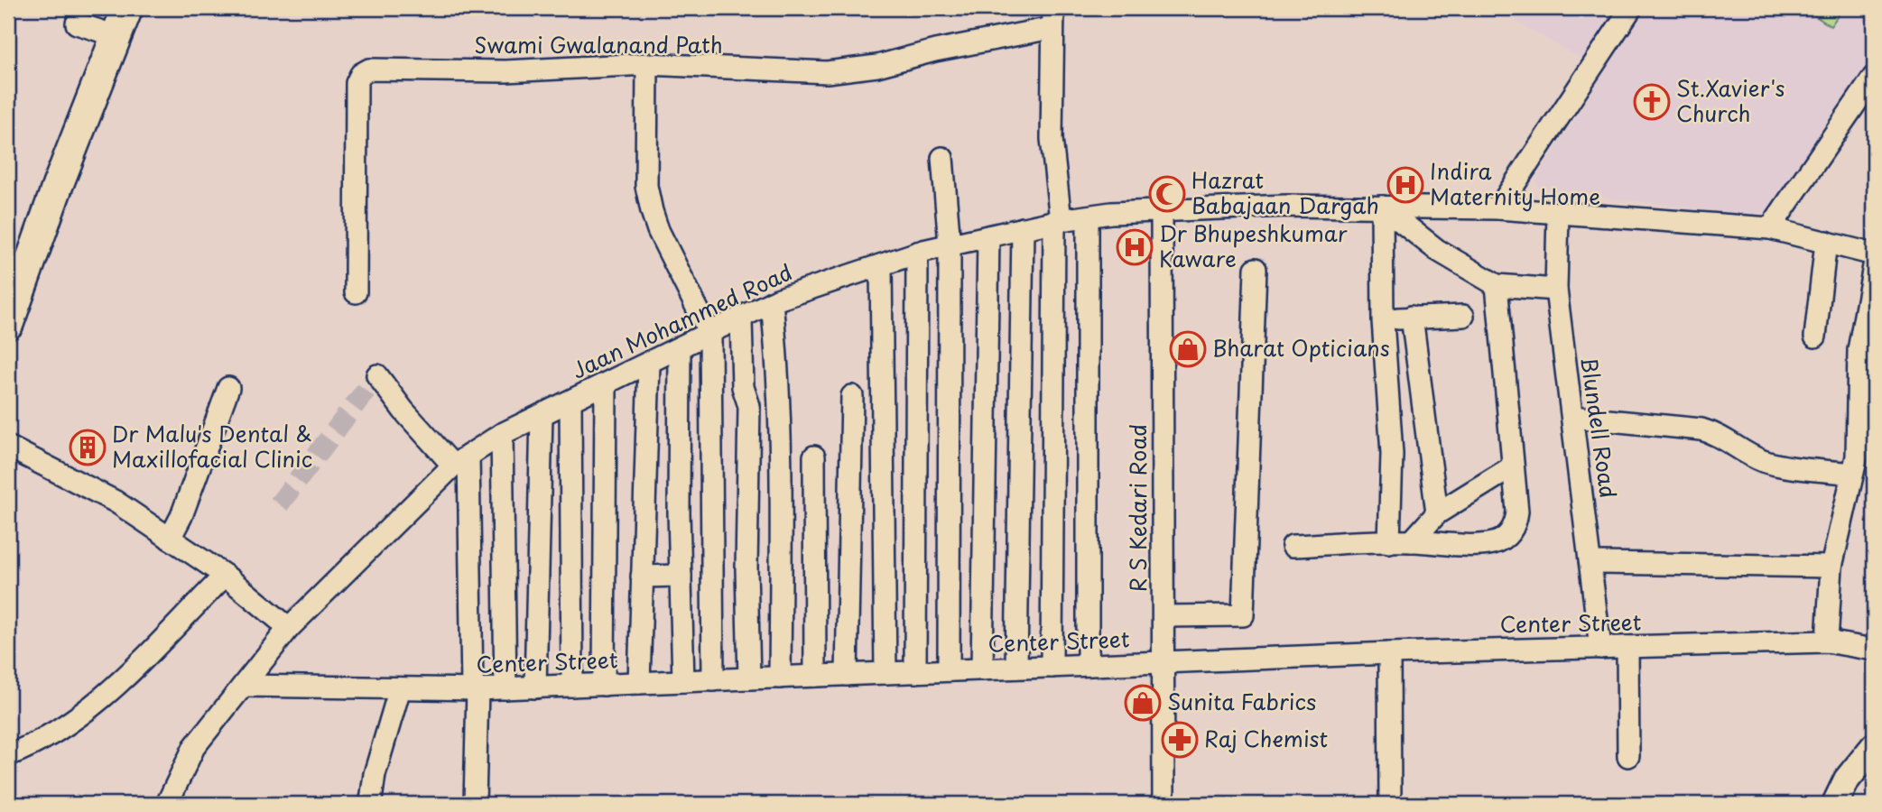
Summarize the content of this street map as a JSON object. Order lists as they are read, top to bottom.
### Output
{
  "streets": {
    "street": [
      "Swami Gwalanand Path",
      "Jaan Mohammed Road",
      "Blundell Road",
      "R S Kedari Road",
      "Center Street"
    ]
  },
  "crossings": [
    ["Jaan Mohammed Road", "Blundell Road"],
    ["Jaan Mohammed Road", "R S Kedari Road"],
    ["Jaan Mohammed Road", "Center Street"],
    ["Blundell Road", "Center Street"],
    ["R S Kedari Road", "Center Street"]
  ],
  "places": {
    "church": ["St.Xavier's Church"],
    "hospital": ["Indira Maternity Home", "Dr Bhupeshkumar Kaware"],
    "mosque": ["Hazrat Babajaan Dargah"],
    "shop": ["Bharat Opticians", "Sunita Fabrics"],
    "building": ["Dr Malu's Dental & Maxillofacial Clinic"],
    "pharmacy": ["Raj Chemist"]
  }
}
